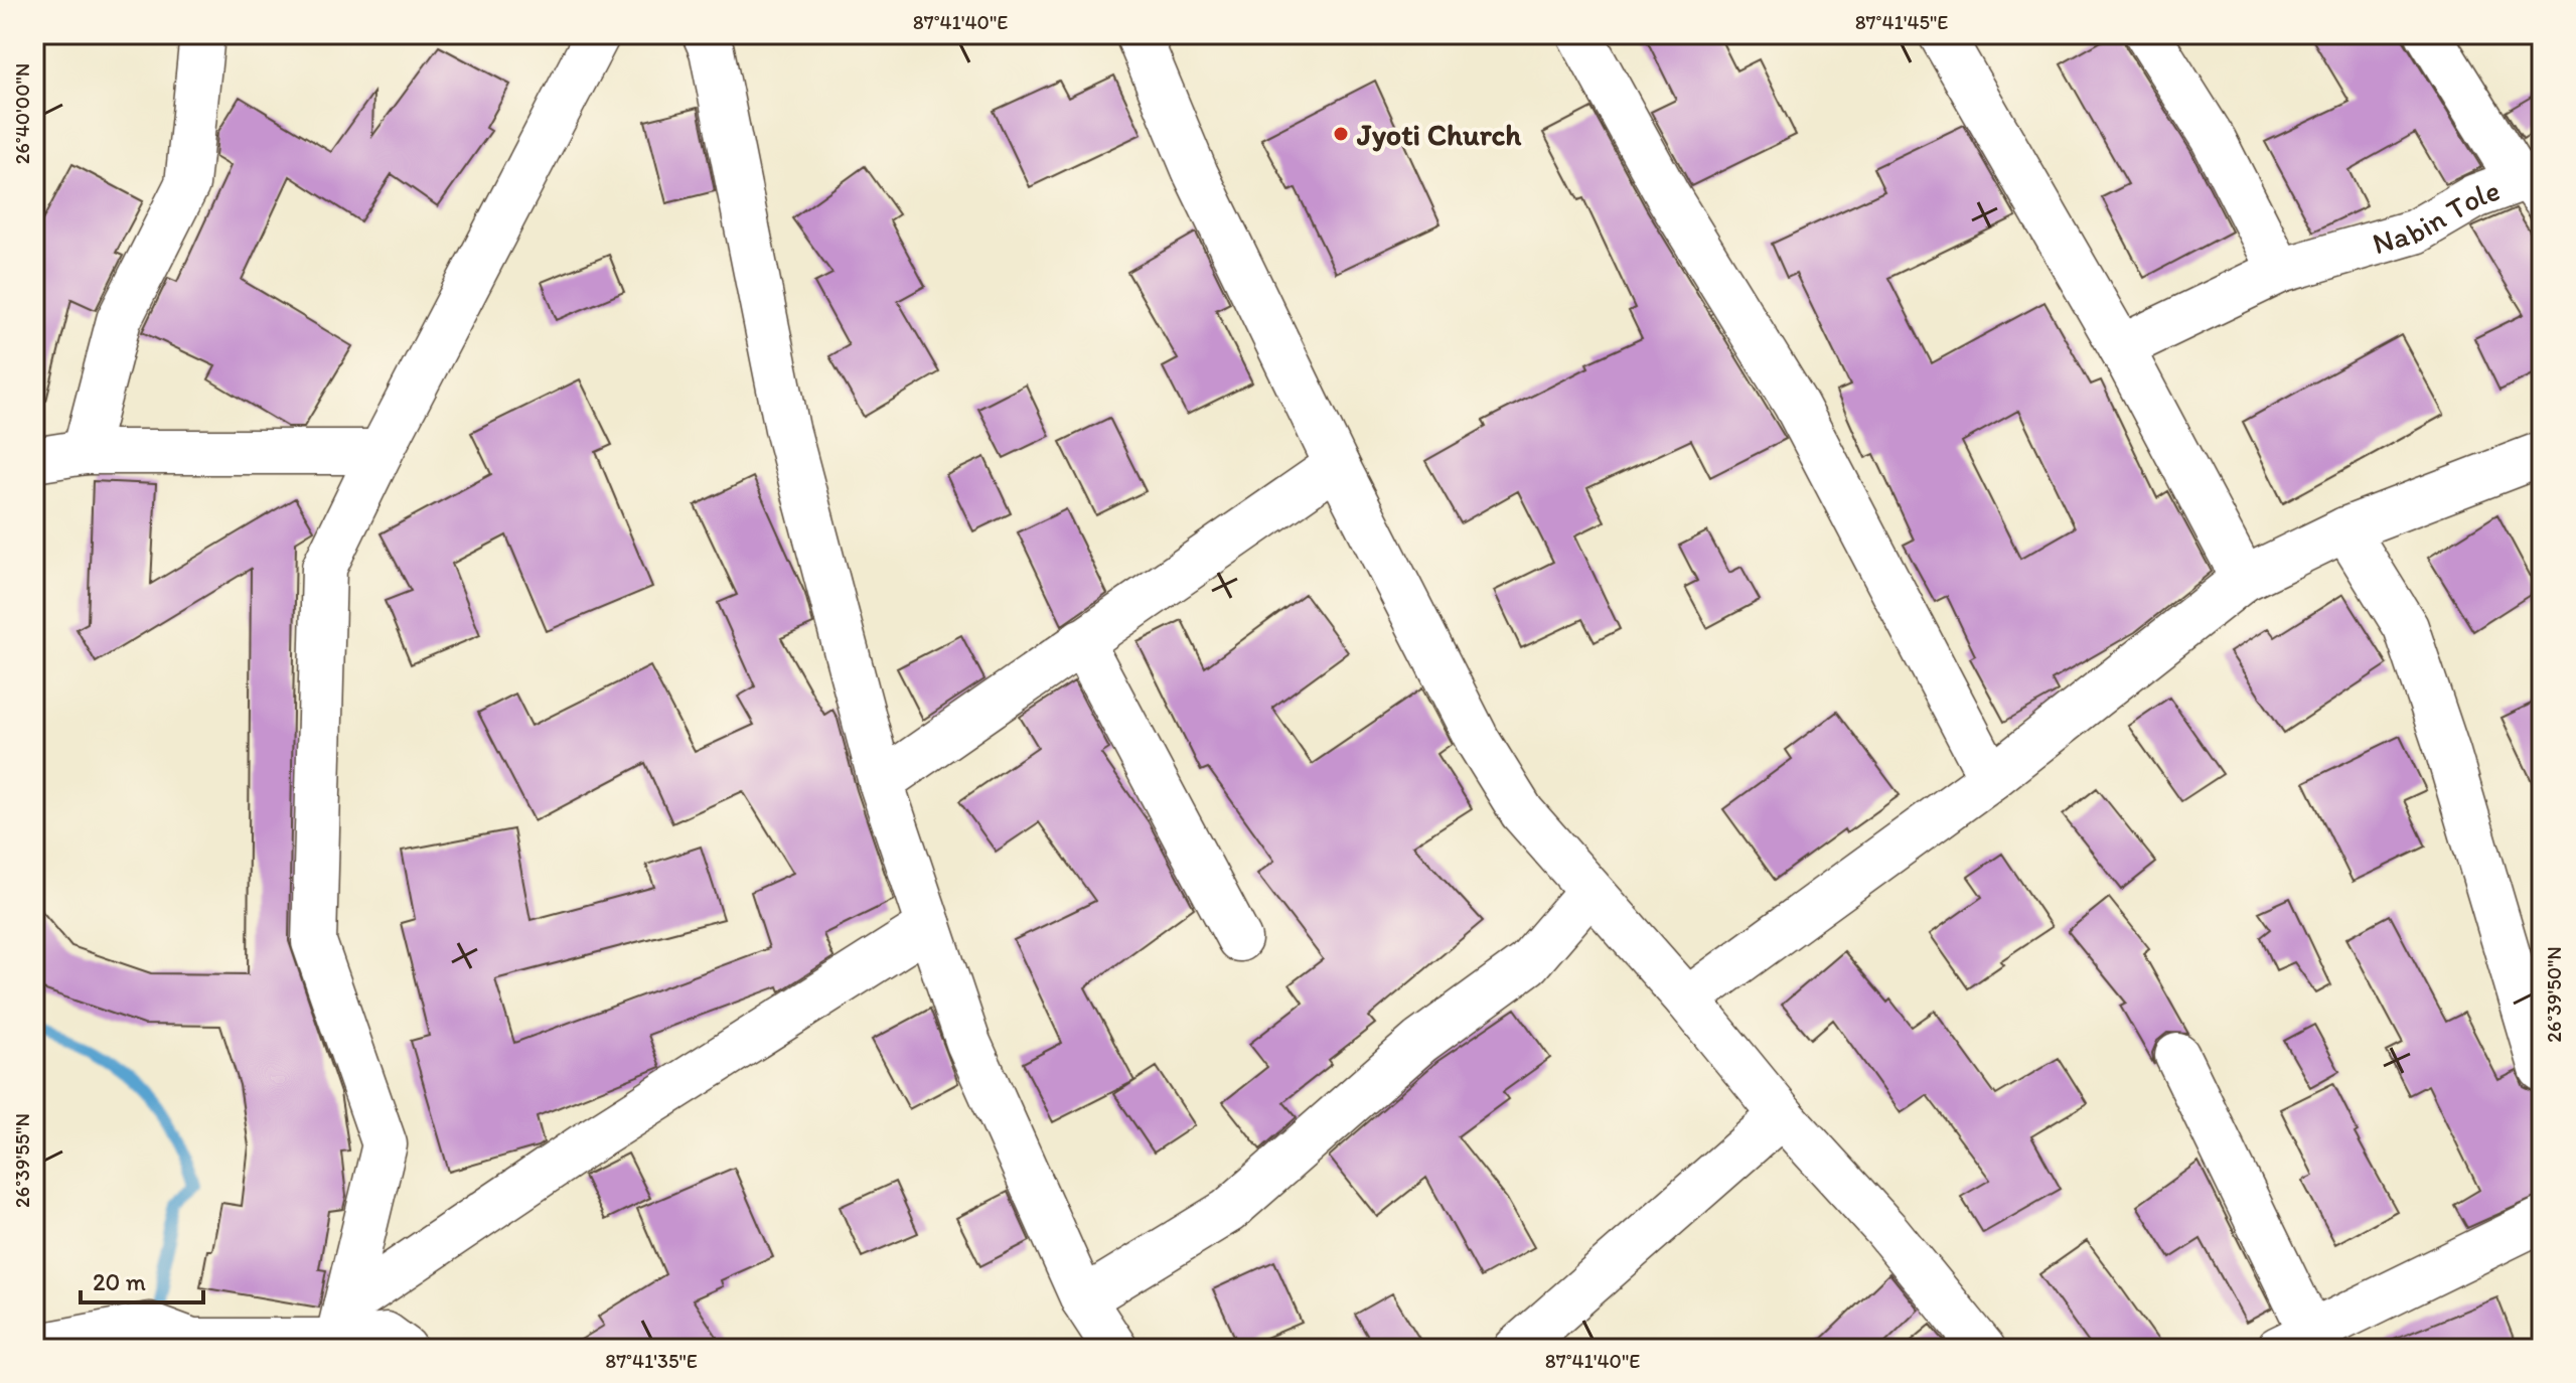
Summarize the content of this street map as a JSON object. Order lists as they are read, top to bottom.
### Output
{
  "streets": {
    "street": ["Nabin Tole"]
  },
  "places": ["Jyoti Church"],
  "scale_bar": "20 m",
  "coordinates": [
    "87°41'40\"E",
    "87°41'45\"E",
    "26°40'00\"N",
    "26°39'50\"N",
    "26°39'55\"N",
    "87°41'35\"E"
  ]
}
